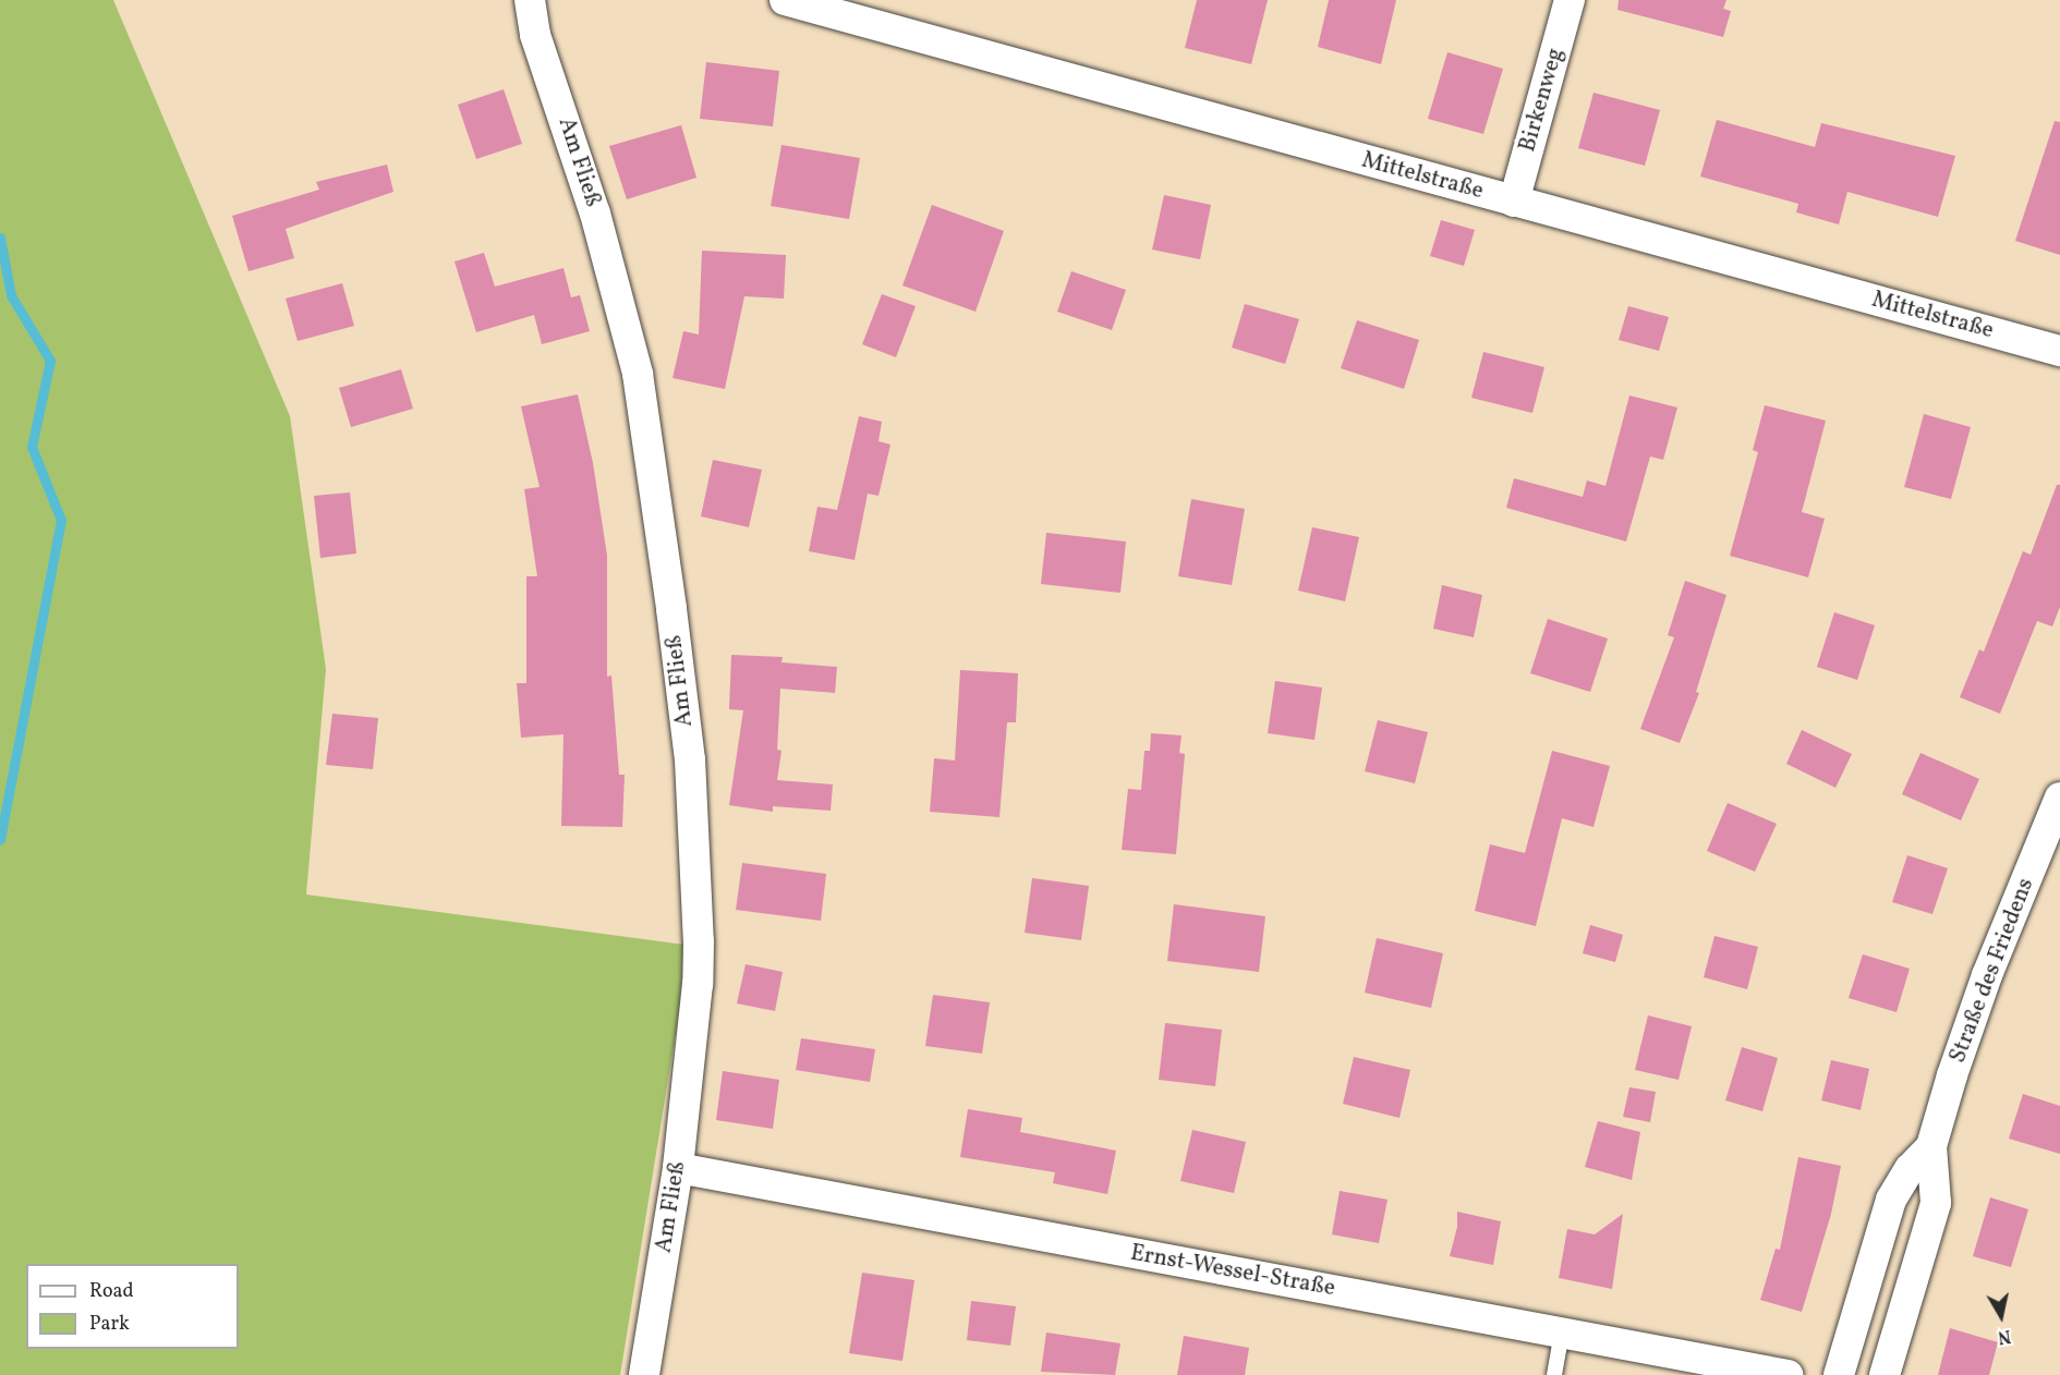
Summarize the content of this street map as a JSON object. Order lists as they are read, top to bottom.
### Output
{
  "streets": {
    "street": [
      "Birkenweg",
      "Am Fließ",
      "Mittelstraße",
      "Straße des Friedens",
      "Ernst-Wessel-Straße"
    ]
  },
  "crossings": [
    ["Birkenweg", "Mittelstraße"],
    ["Am Fließ", "Ernst-Wessel-Straße"]
  ],
  "legend": ["Road", "Park"],
  "north": "bottom"
}
